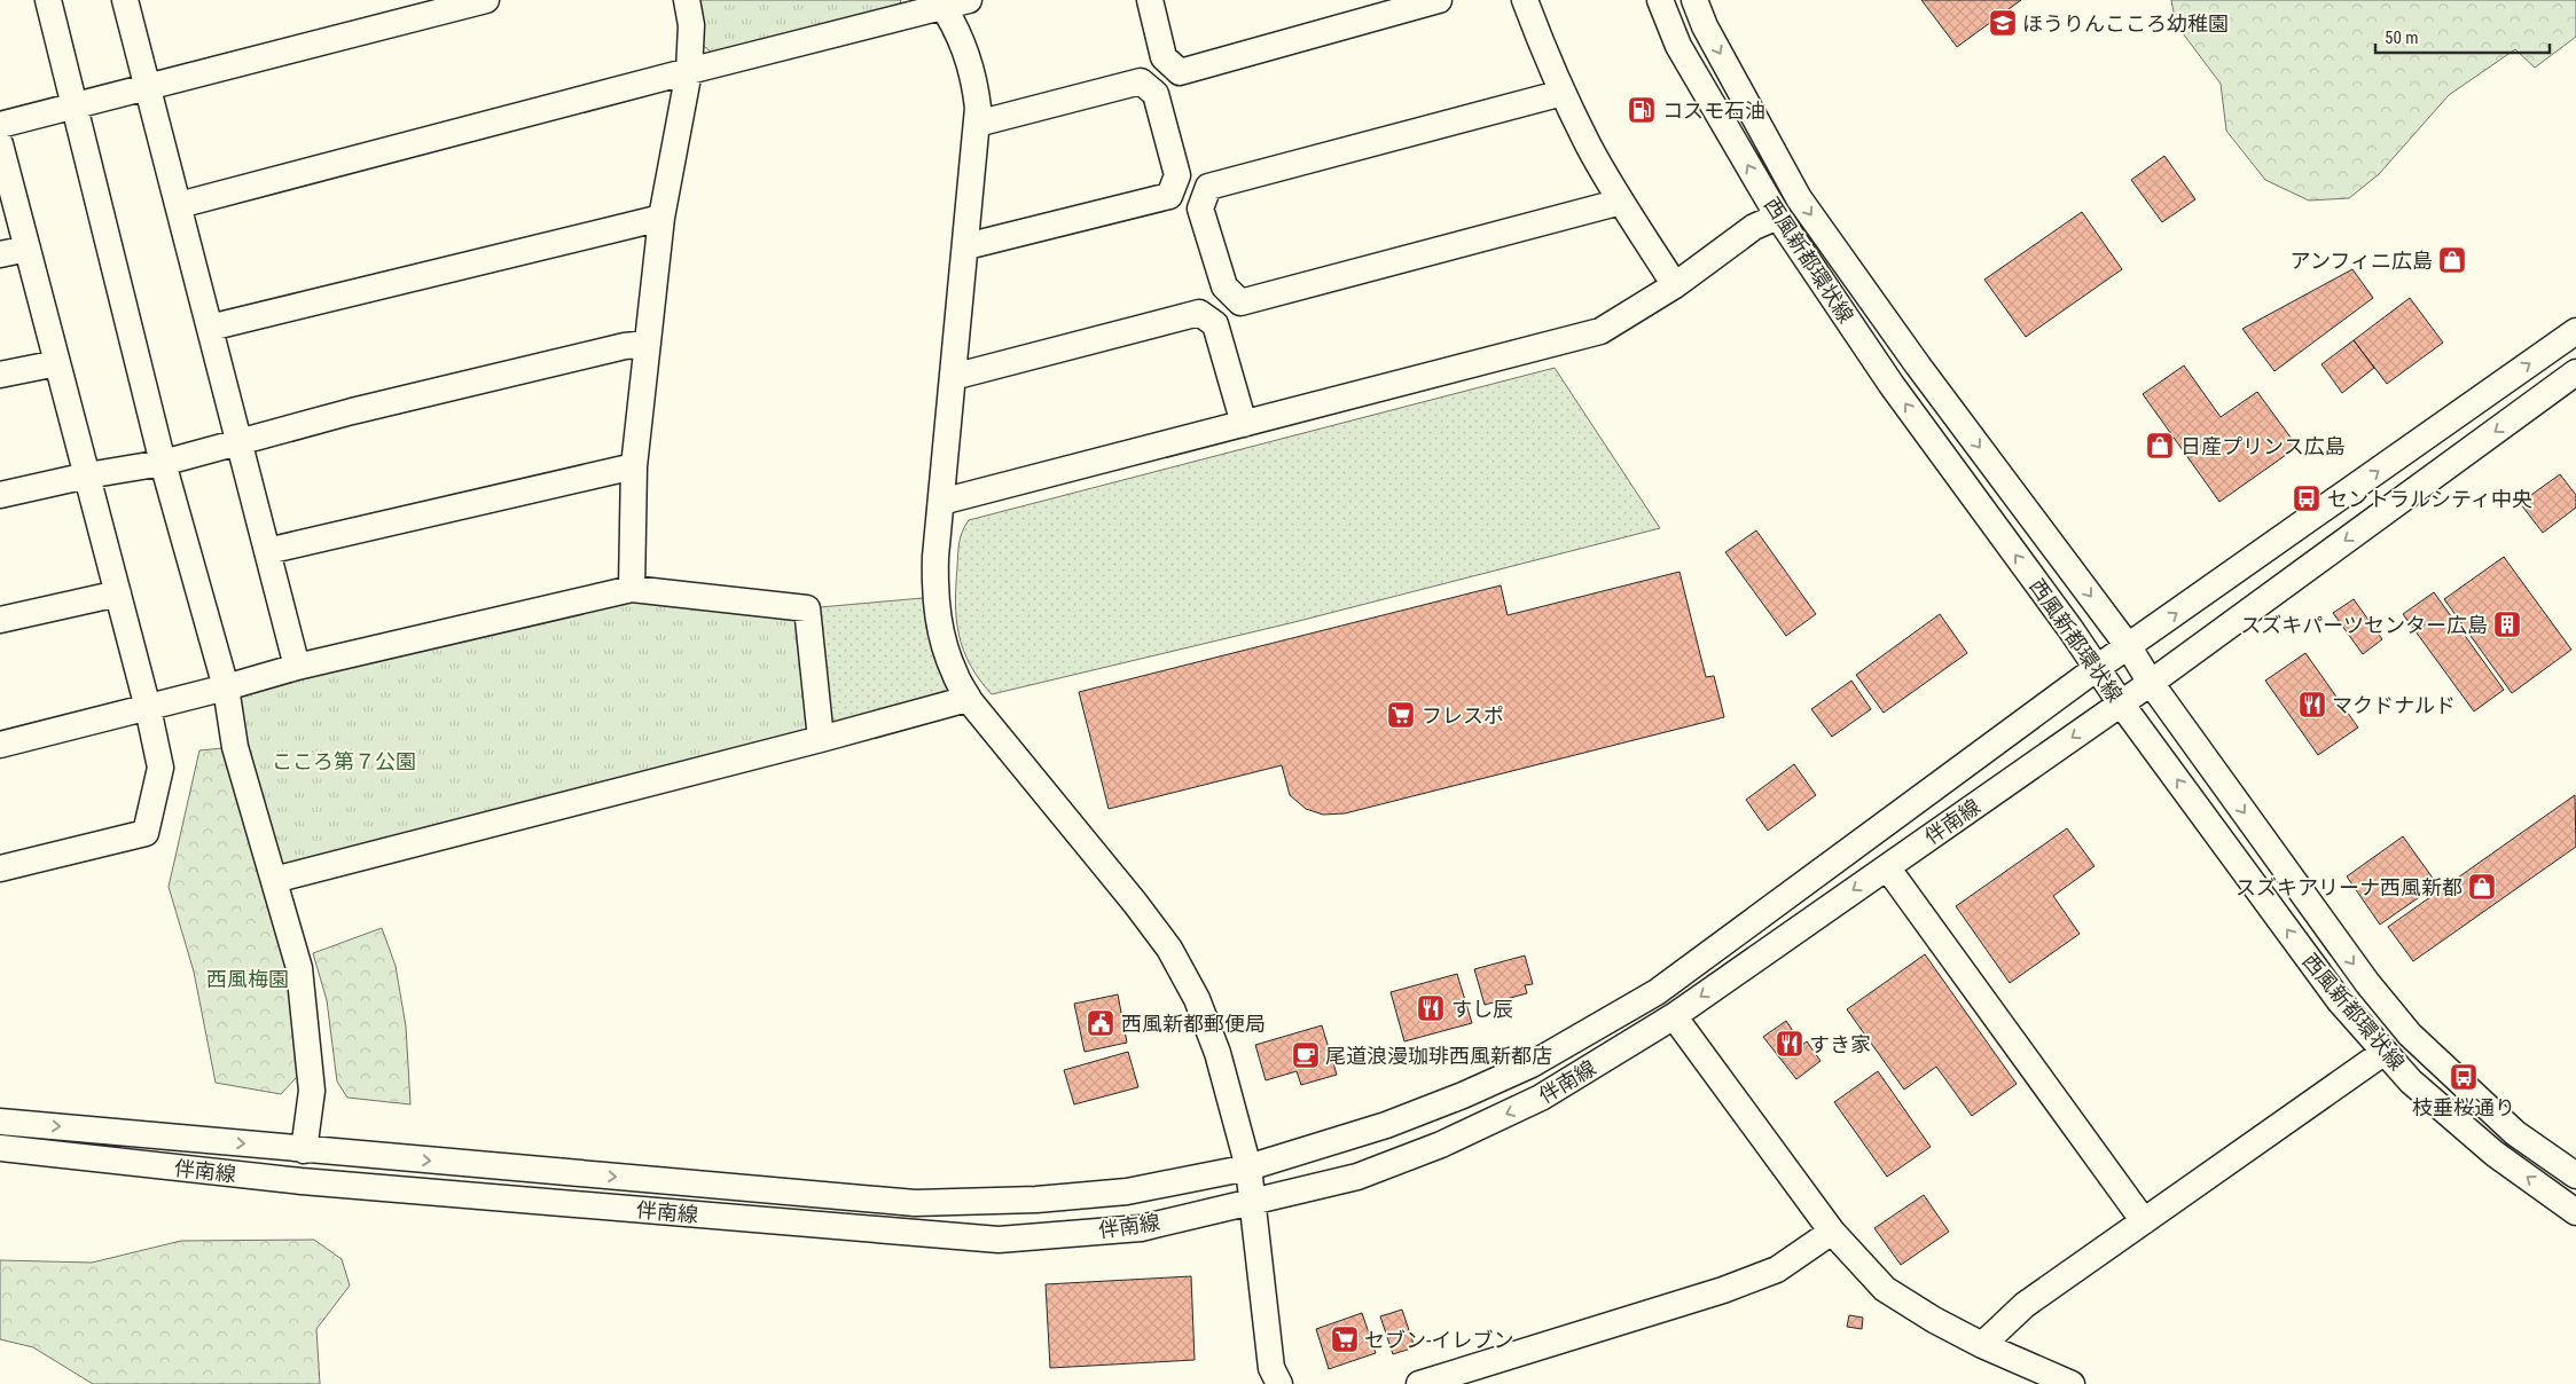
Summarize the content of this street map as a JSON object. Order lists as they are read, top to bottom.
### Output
{
  "streets": {
    "street": ["西風新都環状線", "伴南線"]
  },
  "crossings": [
    ["西風新都環状線", "伴南線"]
  ],
  "parks": ["こころ第７公園", "西風梅園"],
  "places": {
    "school or university": ["ほうりんこころ幼稚園"],
    "fuel station": ["コスモ石油"],
    "shop": ["アンフィニ広島", "日産プリンス広島", "スズキアリーナ西風新都"],
    "bus stop": ["セントラルシティ中央", "枝垂桜通り"],
    "building": ["スズキパーツセンター広島"],
    "restaurant": ["マクドナルド", "すし辰", "すき家"],
    "supermarket": ["フレスポ", "セブン-イレブン"],
    "public building": ["西風新都郵便局"],
    "cafe": ["尾道浪漫珈琲西風新都店"]
  },
  "scale_bar": "50 m"
}
